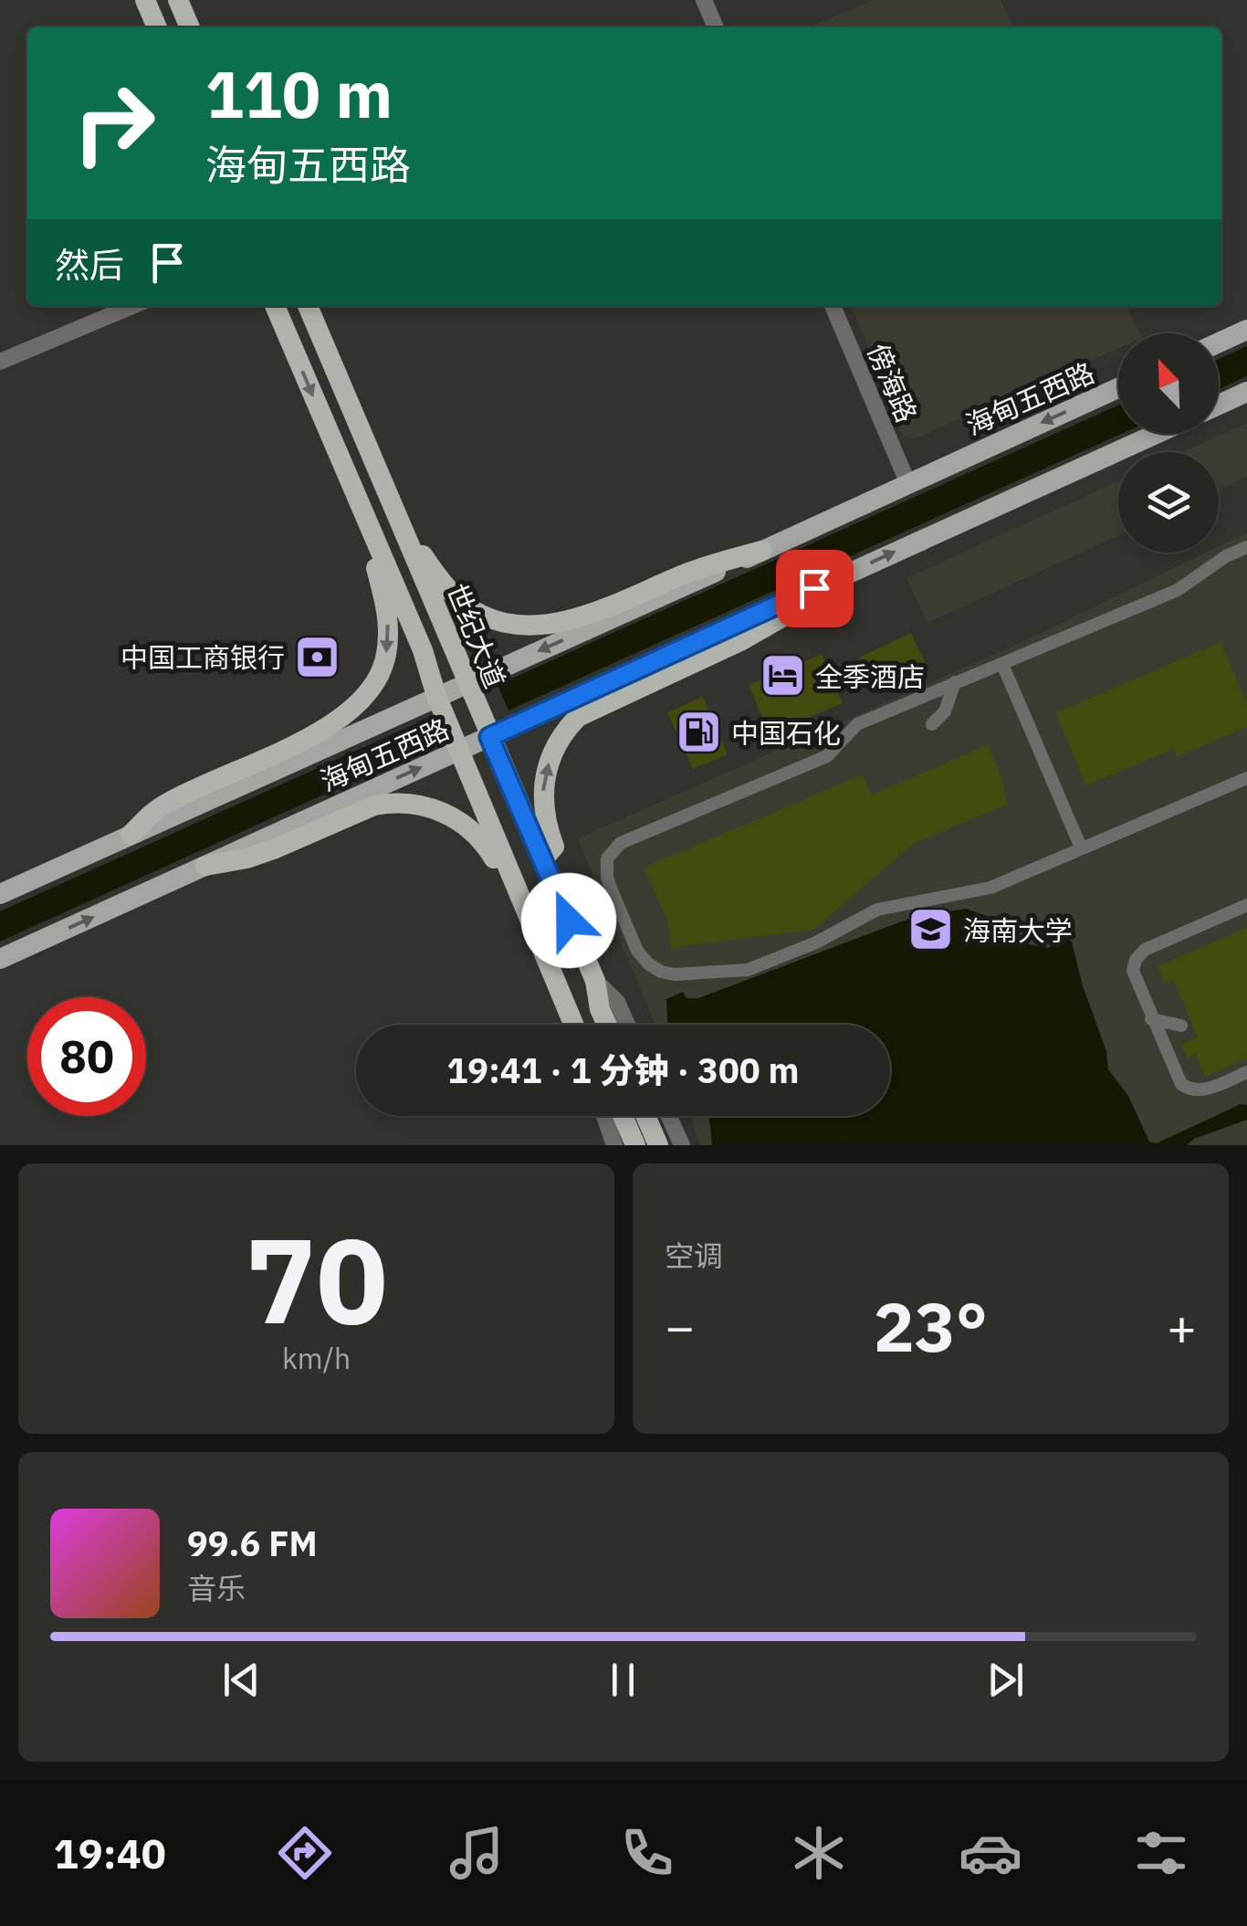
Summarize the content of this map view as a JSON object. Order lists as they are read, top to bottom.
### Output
{
  "streets": {
    "highway": ["世纪大道"],
    "main road": ["海甸五西路"],
    "street": ["傍海路"]
  },
  "crossings": [
    ["傍海路", "海甸五西路"],
    ["海甸五西路", "世纪大道"]
  ],
  "places": {
    "bank": ["中国工商银行"],
    "hotel": ["全季酒店"],
    "fuel station": ["中国石化"],
    "school or university": ["海南大学"]
  },
  "north": "top left",
  "page": {
    "turn": ["110 m", "海甸五西路"],
    "then": "然后",
    "limit": "80",
    "trip": "19:41 · 1 分钟 · 300 m",
    "tile": [
      ["70", "km/h"],
      "空调"
    ],
    "heat": ["−", "23°", "+"],
    "song": ["99.6 FM", "音乐"],
    "tabs": "19:40"
  }
}
